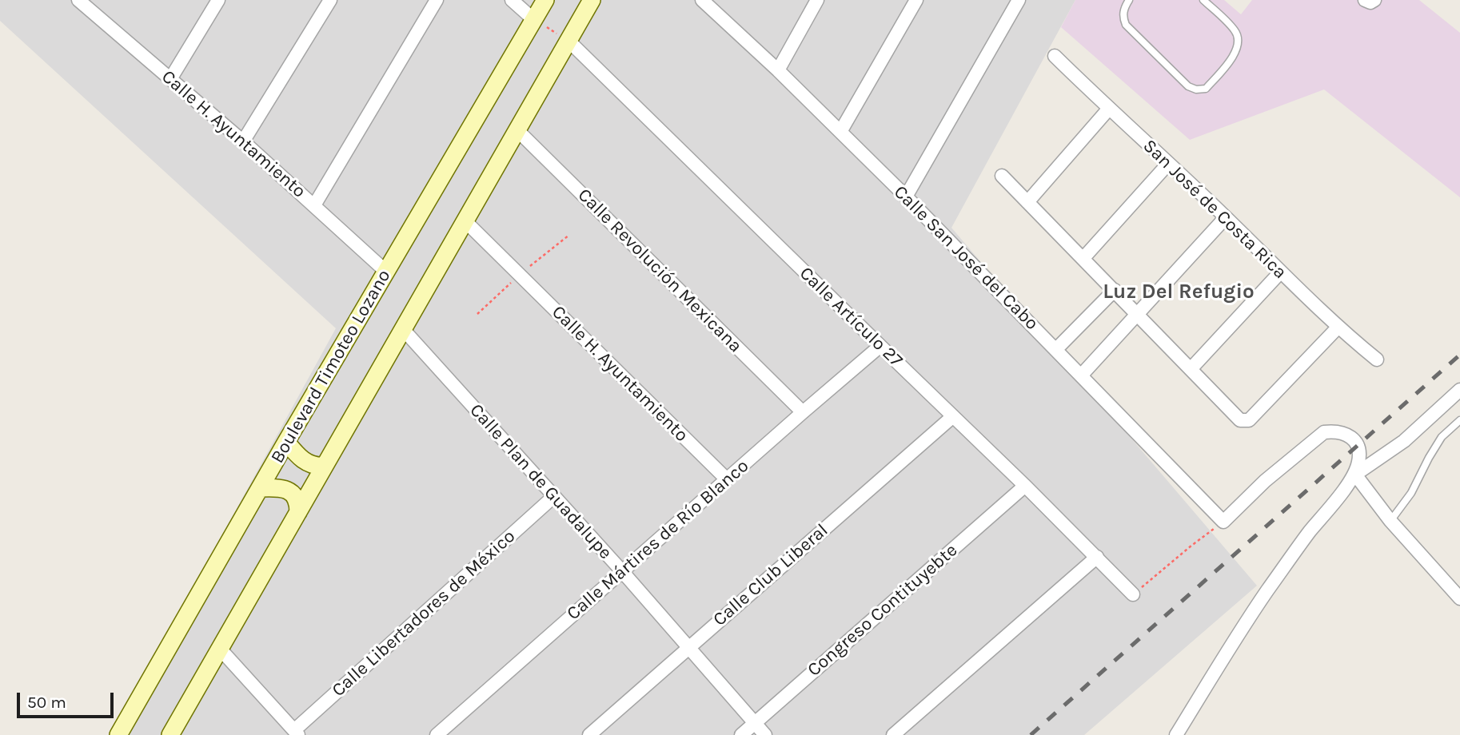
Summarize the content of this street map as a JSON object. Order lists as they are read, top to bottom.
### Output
{
  "streets": {
    "main road": ["Boulevard Timoteo Lozano"],
    "street": [
      "Calle H. Ayuntamiento",
      "San José de Costa Rica",
      "Calle San José del Cabo",
      "Calle Revolución Mexicana",
      "Calle Artículo 27",
      "Calle Plan de Guadalupe",
      "Calle Mártires de Río Blanco",
      "Calle Club Liberal",
      "Congreso Contituyebte",
      "Calle Libertadores de México"
    ]
  },
  "crossings": [
    ["Calle H. Ayuntamiento", "Boulevard Timoteo Lozano"],
    ["Calle H. Ayuntamiento", "Calle Mártires de Río Blanco"],
    ["Calle Revolución Mexicana", "Calle Mártires de Río Blanco"],
    ["Calle Artículo 27", "Calle Mártires de Río Blanco"],
    ["Calle Artículo 27", "Calle Club Liberal"],
    ["Calle Artículo 27", "Congreso Contituyebte"],
    ["Calle Plan de Guadalupe", "Calle Mártires de Río Blanco"],
    ["Calle Plan de Guadalupe", "Calle Club Liberal"],
    ["Calle Plan de Guadalupe", "Congreso Contituyebte"],
    ["Calle Plan de Guadalupe", "Calle Libertadores de México"]
  ],
  "districts": ["Luz Del Refugio"],
  "scale_bar": "50 m"
}
